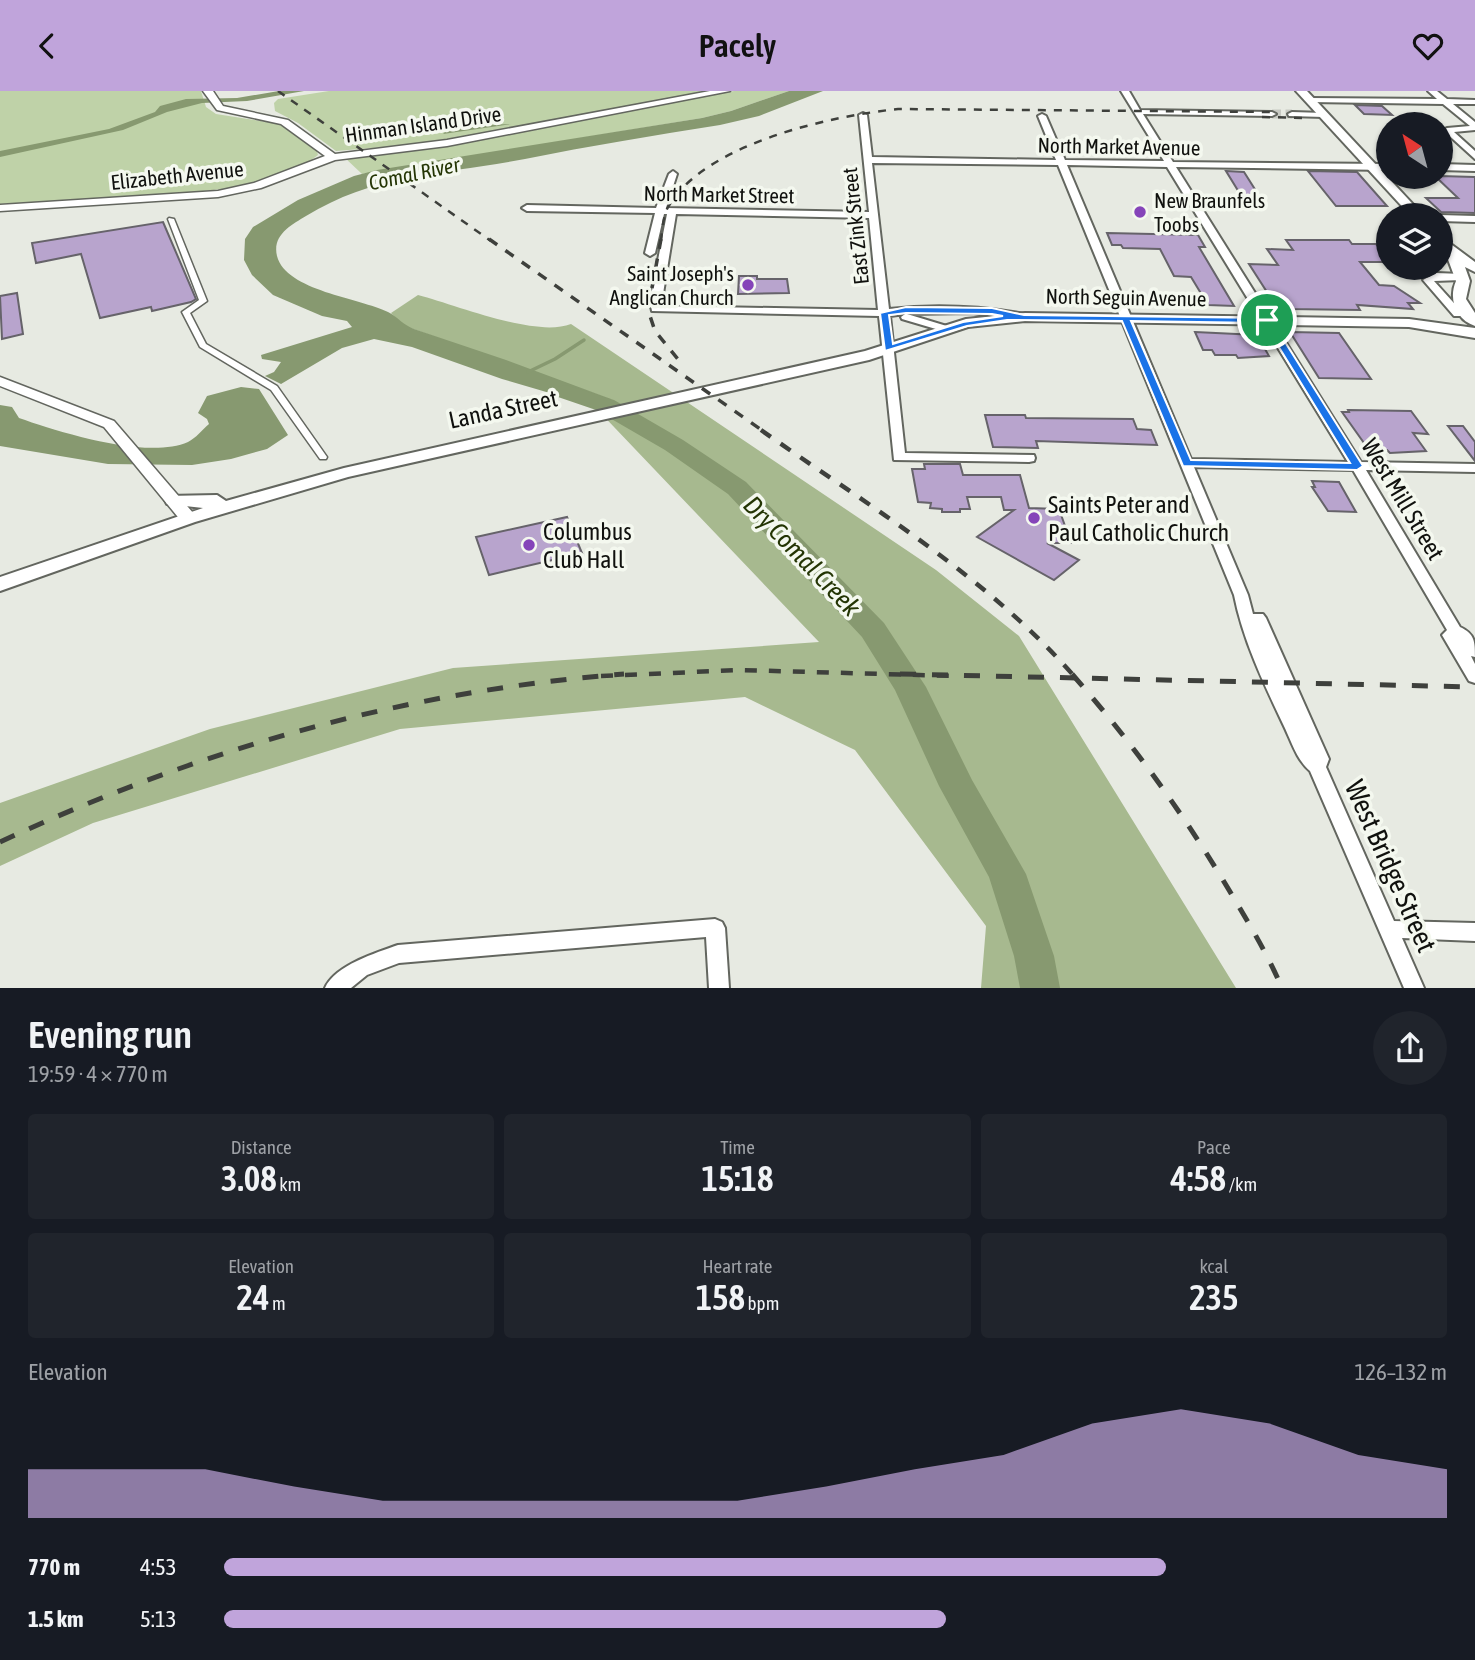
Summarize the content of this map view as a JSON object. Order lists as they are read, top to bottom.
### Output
{
  "streets": {
    "main road": ["North Seguin Avenue", "Landa Street"],
    "street": [
      "Hinman Island Drive",
      "North Market Avenue",
      "Elizabeth Avenue",
      "North Market Street",
      "East Zink Street",
      "West Mill Street",
      "West Bridge Street"
    ]
  },
  "crossings": [
    ["Hinman Island Drive", "Elizabeth Avenue"],
    ["North Market Avenue", "East Zink Street"],
    ["North Market Avenue", "West Mill Street"],
    ["North Market Avenue", "West Bridge Street"],
    ["North Market Street", "East Zink Street"],
    ["North Market Street", "North Seguin Avenue"],
    ["East Zink Street", "North Seguin Avenue"],
    ["East Zink Street", "Landa Street"],
    ["North Seguin Avenue", "Landa Street"],
    ["North Seguin Avenue", "West Mill Street"],
    ["North Seguin Avenue", "West Bridge Street"]
  ],
  "water": ["Comal River", "Dry Comal Creek"],
  "places": [
    "New Braunfels Toobs",
    "Saint Joseph's Anglican Church",
    "Saints Peter and Paul Catholic Church",
    "Columbus Club Hall"
  ],
  "north": "top left",
  "page": {
    "header": "Pacely",
    "heading": ["Evening run", "19:59 · 4 × 770 m"],
    "stats": [
      ["Distance", "3.08 km"],
      ["Time", "15:18"],
      ["Pace", "4:58 /km"],
      ["Elevation", "24 m"],
      ["Heart rate", "158 bpm"],
      ["kcal", "235"]
    ],
    "chart": ["Elevation", "126–132 m"],
    "list": [
      {
        "name": "770 m",
        "note": "4:53"
      },
      {
        "name": "1.5 km",
        "note": "5:13"
      }
    ]
  }
}
